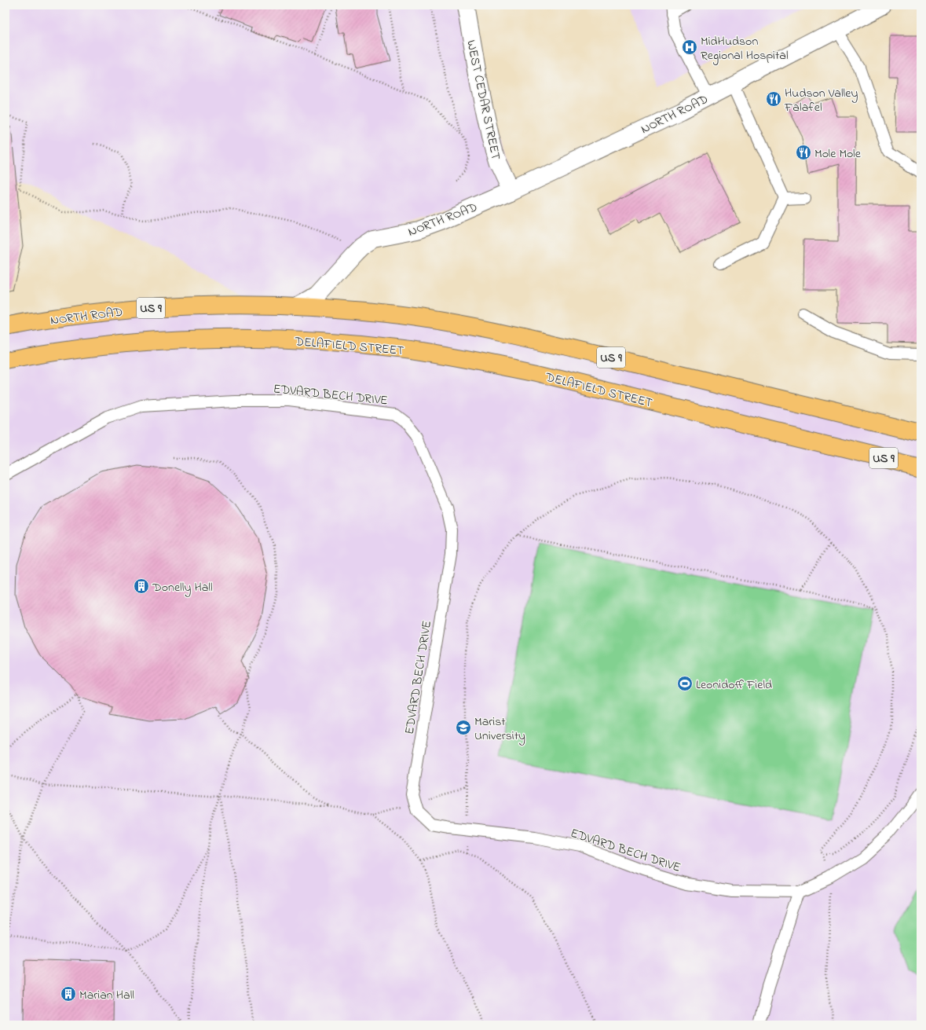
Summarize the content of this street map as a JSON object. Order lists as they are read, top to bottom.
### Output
{
  "streets": {
    "highway": ["NORTH ROAD", "US 9", "DELAFIELD STREET"],
    "street": ["WEST CEDAR STREET"],
    "lane": ["EDVARD BECH DRIVE"]
  },
  "crossings": [
    ["WEST CEDAR STREET", "NORTH ROAD"],
    ["NORTH ROAD", "US 9"]
  ],
  "places": {
    "hospital": ["MidHudson Regional Hospital"],
    "restaurant": ["Hudson Valley Falafel", "Mole Mole"],
    "building": ["Donelly Hall", "Marian Hall"],
    "sports": ["Leonidoff Field"],
    "school or university": ["Marist University"]
  }
}
